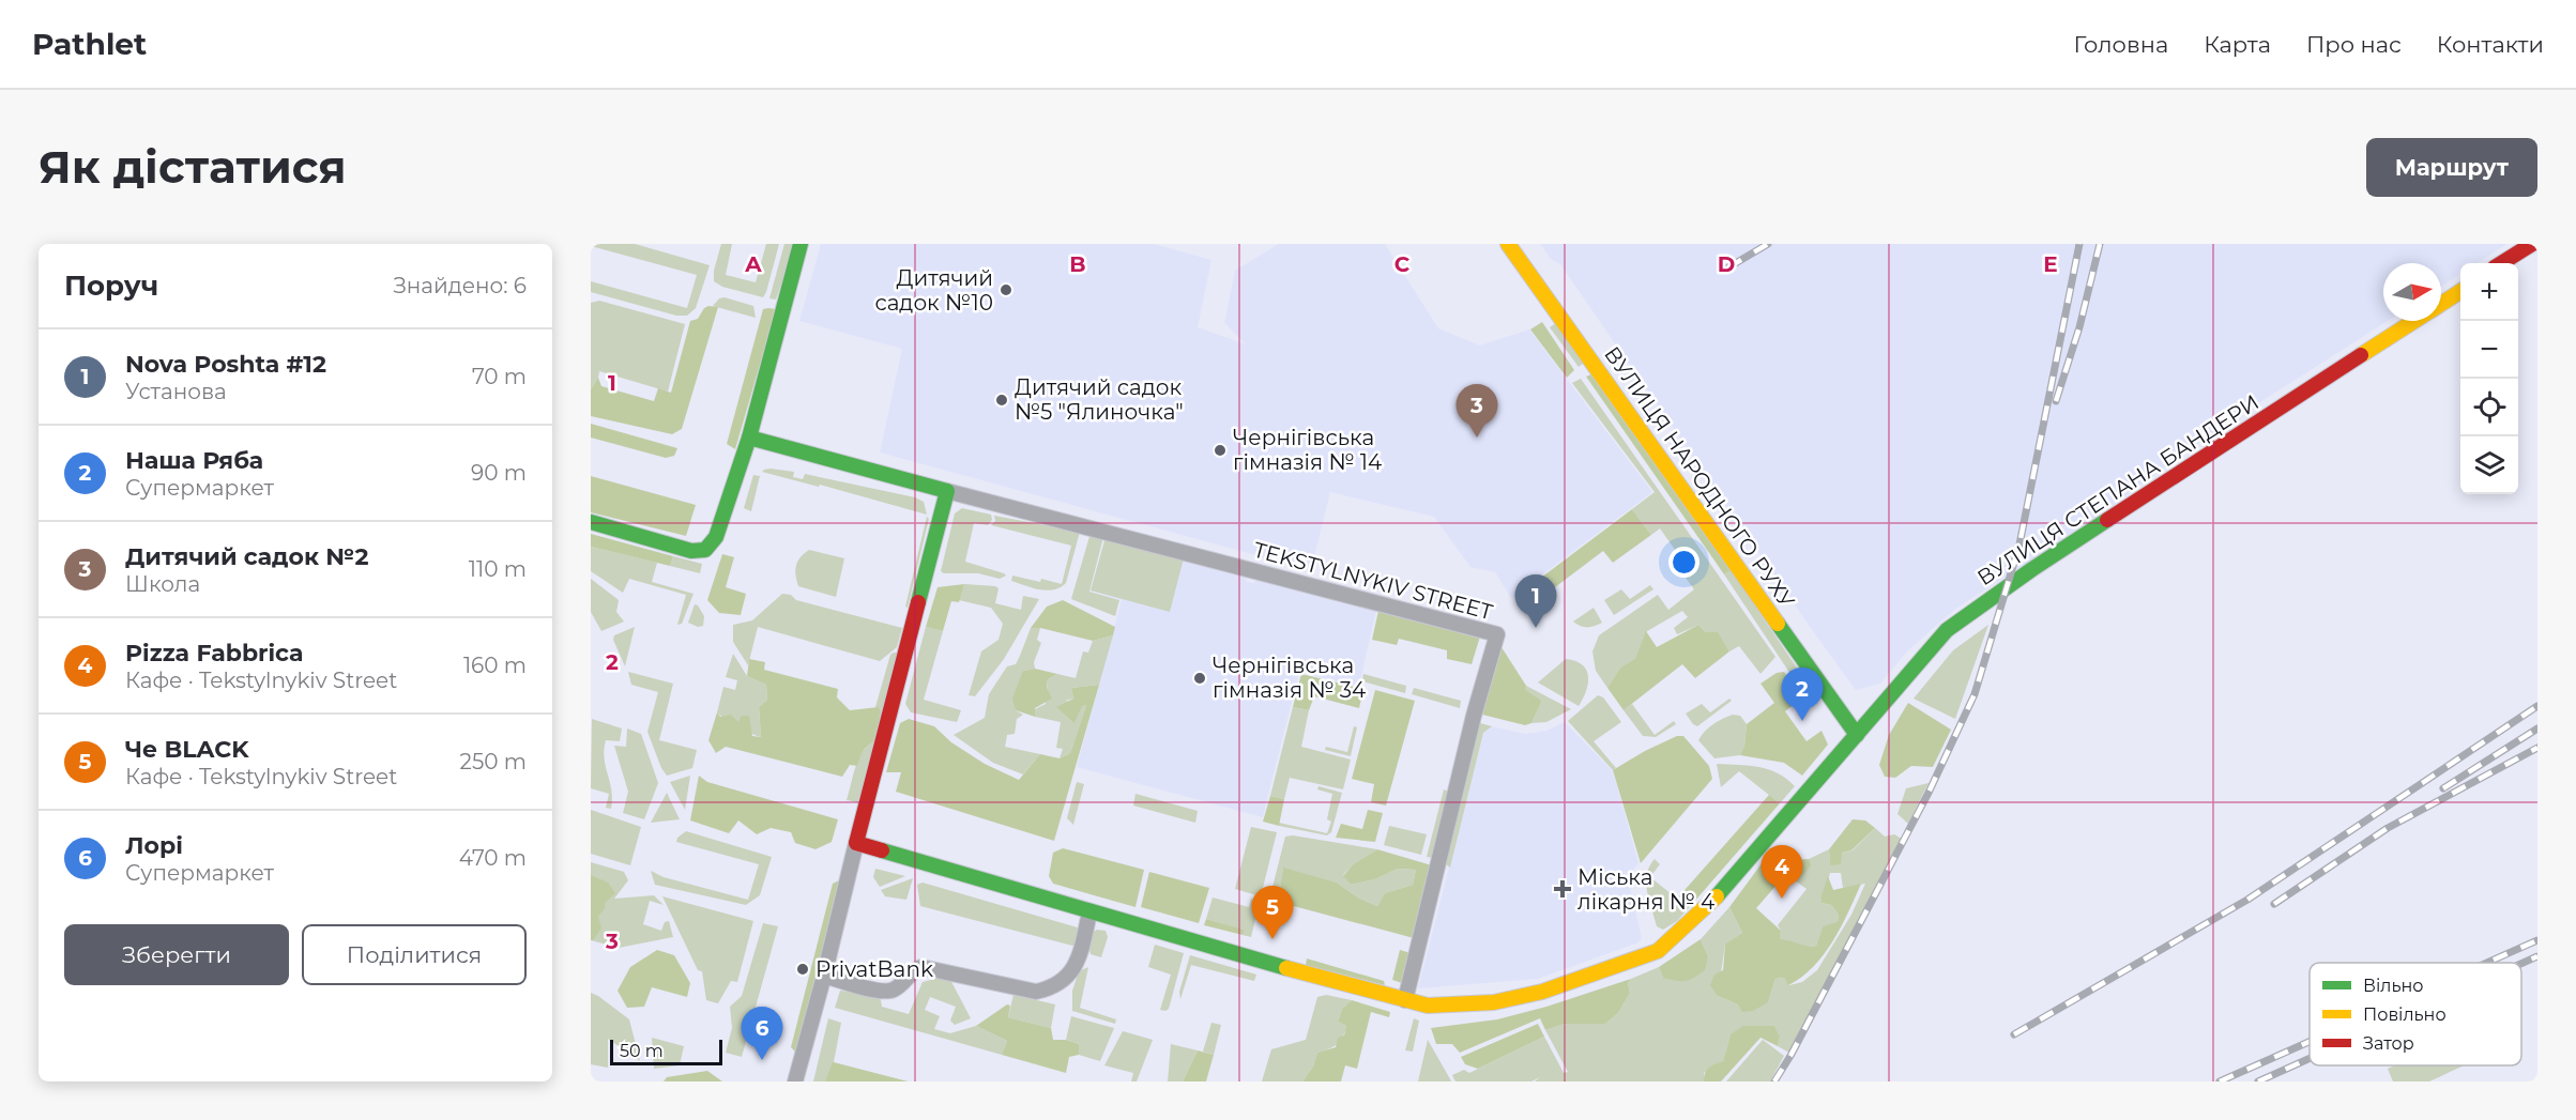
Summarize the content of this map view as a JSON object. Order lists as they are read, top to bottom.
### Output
{
  "streets": {
    "street": ["ВУЛИЦЯ НАРОДНОГО РУХУ", "ВУЛИЦЯ СТЕПАНА БАНДЕРИ", "TEKSTYLNYKIV STREET"]
  },
  "crossings": [
    ["ВУЛИЦЯ НАРОДНОГО РУХУ", "ВУЛИЦЯ СТЕПАНА БАНДЕРИ"]
  ],
  "places": {
    "other": [
      "Дитячий садок №10",
      "Дитячий садок №5 \"Ялиночка\"",
      "Чернігівська гімназія № 14",
      "Чернігівська гімназія № 34",
      "PrivatBank"
    ],
    "health": ["Міська лікарня № 4"]
  },
  "legend": ["Вільно", "Повільно", "Затор"],
  "scale_bar": "50 m",
  "north": "right",
  "page": {
    "header": "Pathlet",
    "nav": [
      "Головна",
      "Карта",
      "Про нас",
      "Контакти"
    ],
    "buttons": [
      "Маршрут",
      ["Зберегти", "Поділитися"]
    ],
    "title": "Як дістатися",
    "heading": ["Поруч", "Знайдено: 6"],
    "map_buttons": ["+", "−"],
    "list": [
      {
        "mark": "1",
        "name": "Nova Poshta #12",
        "note": "Установа",
        "value": "70 m"
      },
      {
        "mark": "2",
        "name": "Наша Ряба",
        "note": "Супермаркет",
        "value": "90 m"
      },
      {
        "mark": "3",
        "name": "Дитячий садок №2",
        "note": "Школа",
        "value": "110 m"
      },
      {
        "mark": "4",
        "name": "Pizza Fabbrica",
        "note": "Кафе · Tekstylnykiv Street",
        "value": "160 m"
      },
      {
        "mark": "5",
        "name": "Че BLACK",
        "note": "Кафе · Tekstylnykiv Street",
        "value": "250 m"
      },
      {
        "mark": "6",
        "name": "Лорі",
        "note": "Супермаркет",
        "value": "470 m"
      }
    ],
    "pins": [
      "3",
      "1",
      "2",
      "4",
      "5",
      "6"
    ],
    "scale": "50 m"
  },
  "grid": {
    "columns": [
      "A",
      "B",
      "C",
      "D",
      "E"
    ],
    "rows": ["1", "2", "3"]
  }
}
